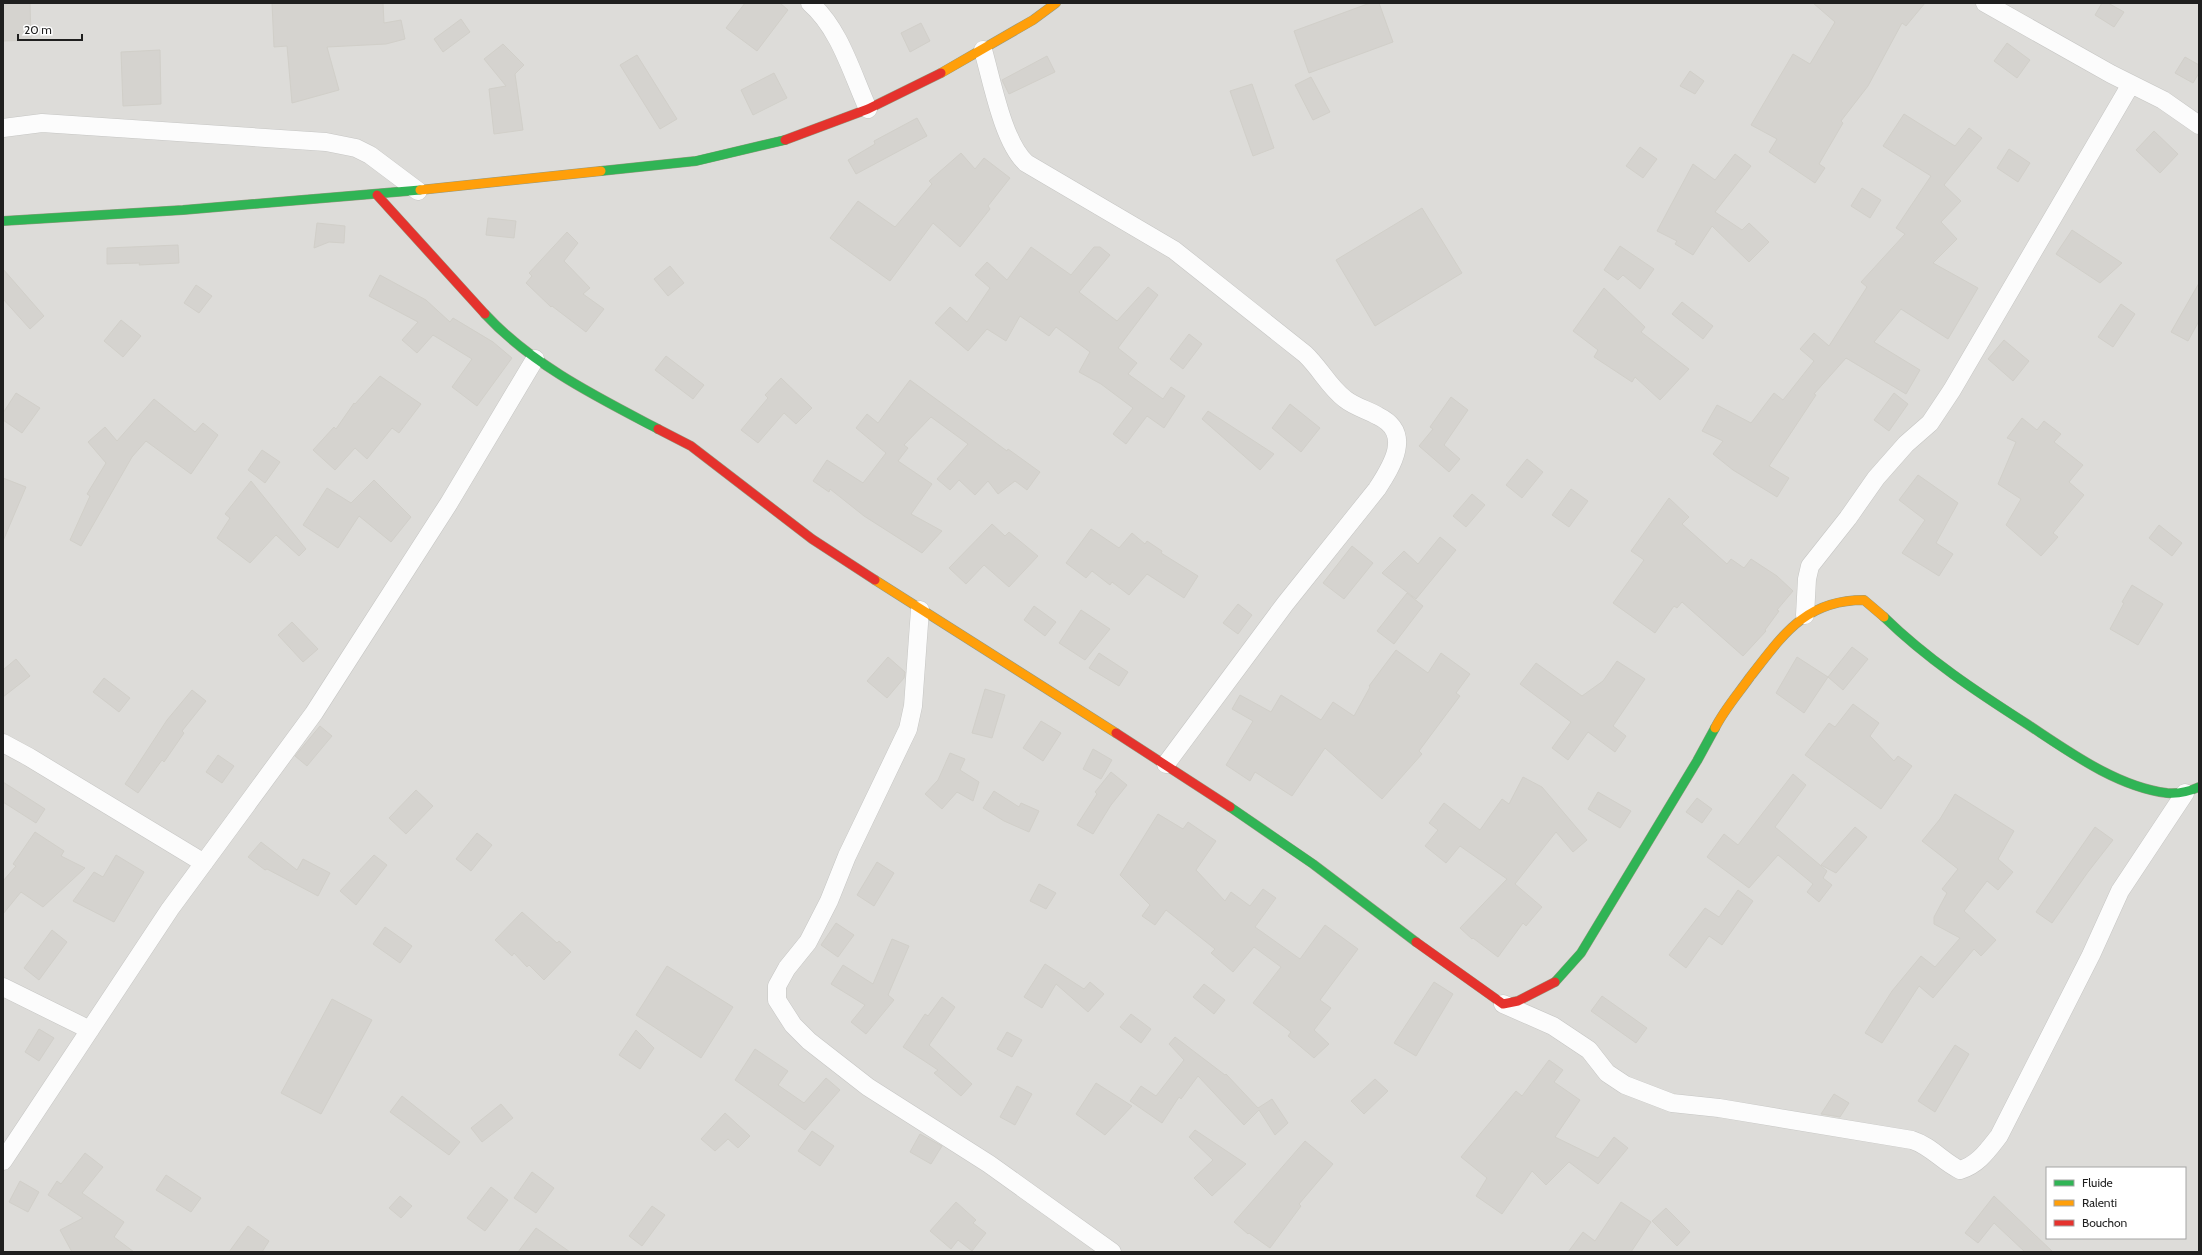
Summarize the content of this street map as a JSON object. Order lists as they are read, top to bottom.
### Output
{
  "legend": ["Fluide", "Ralenti", "Bouchon"],
  "scale_bar": "20 m"
}
